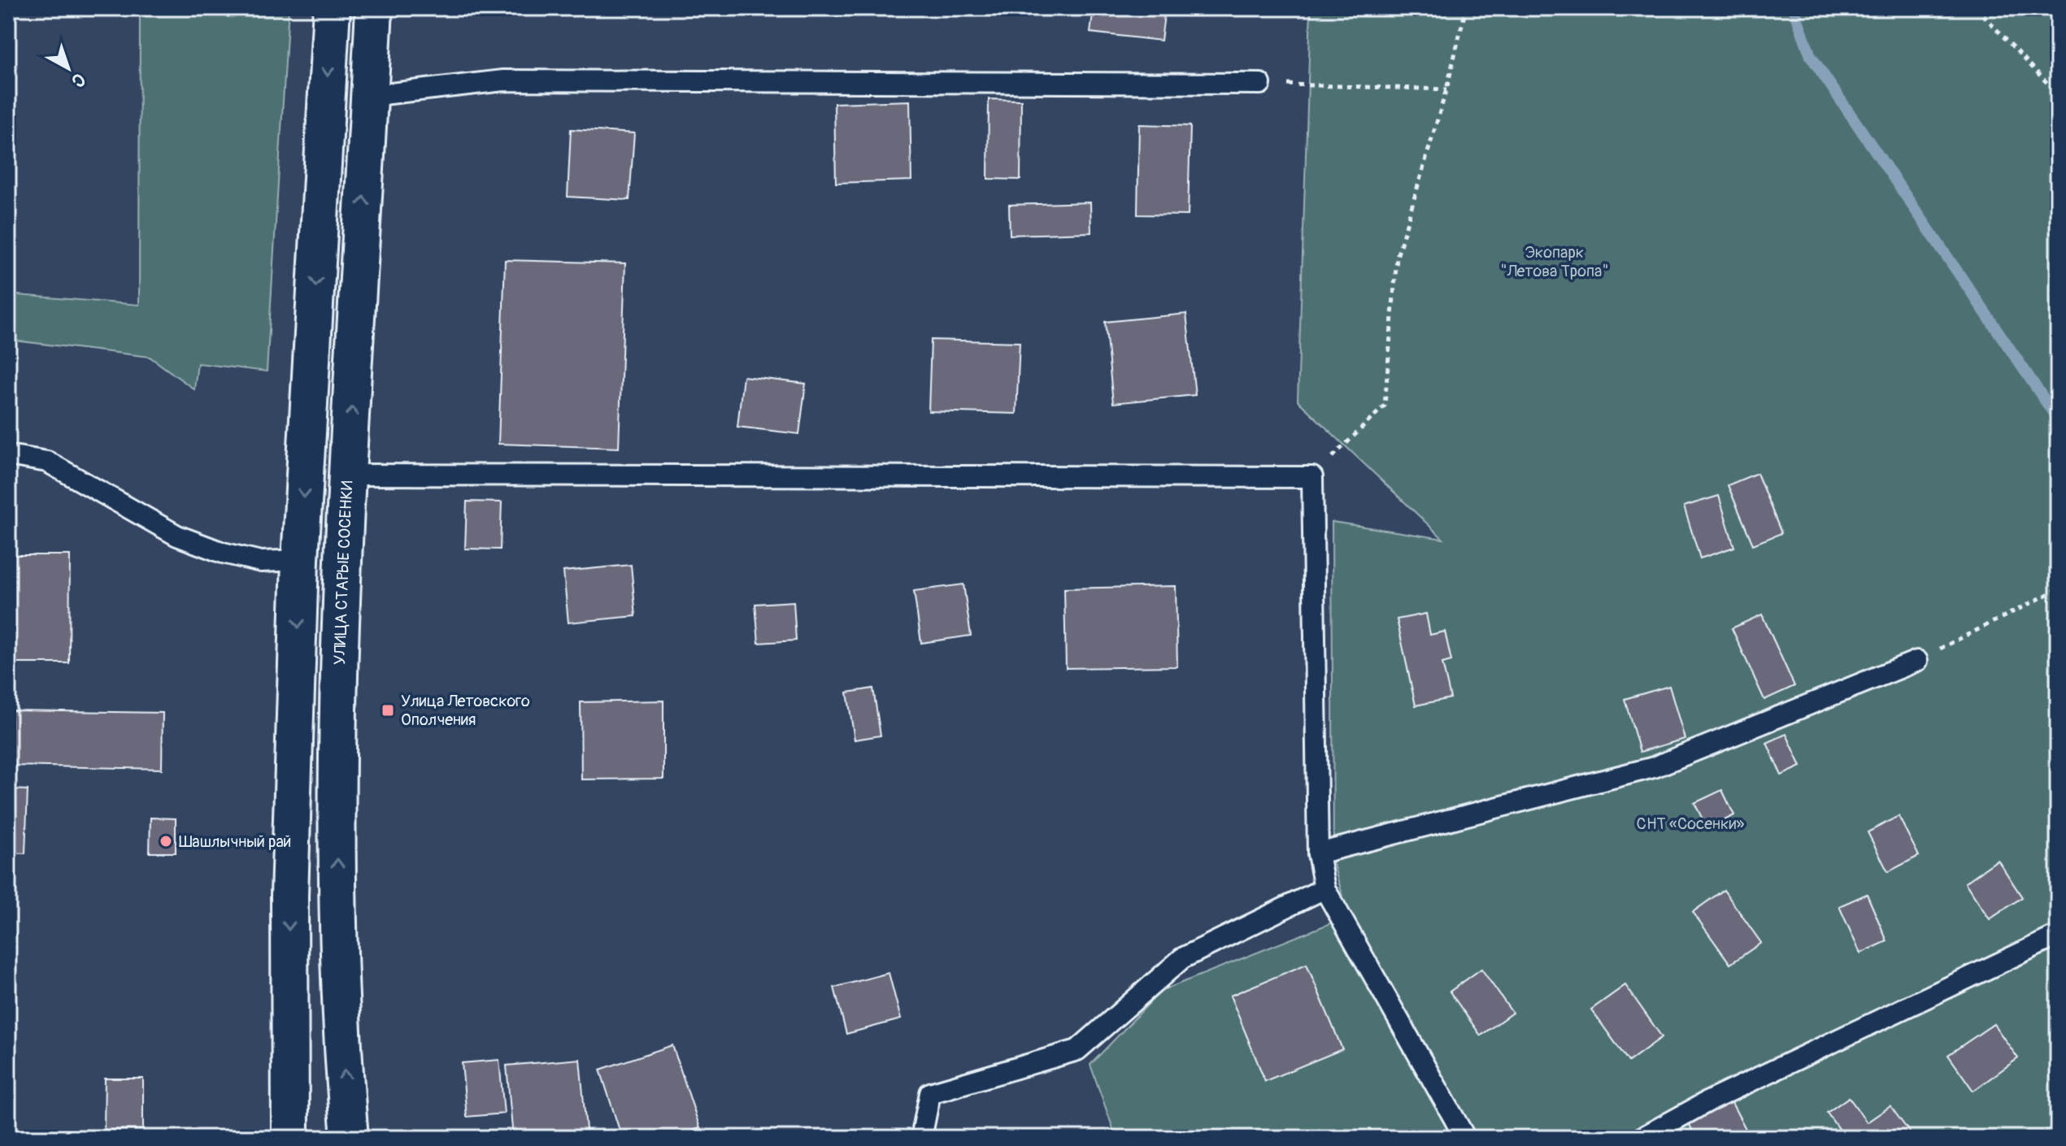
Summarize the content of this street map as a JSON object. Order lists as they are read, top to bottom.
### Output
{
  "streets": {
    "main road": ["УЛИЦА СТАРЫЕ СОСЕНКИ"]
  },
  "parks": ["Экопарк \"Летова Тропа\"", "СНТ «Сосенки»"],
  "places": {
    "transit": ["Улица Летовского Ополчения"],
    "other": ["Шашлычный рай"]
  },
  "north": "bottom right"
}
